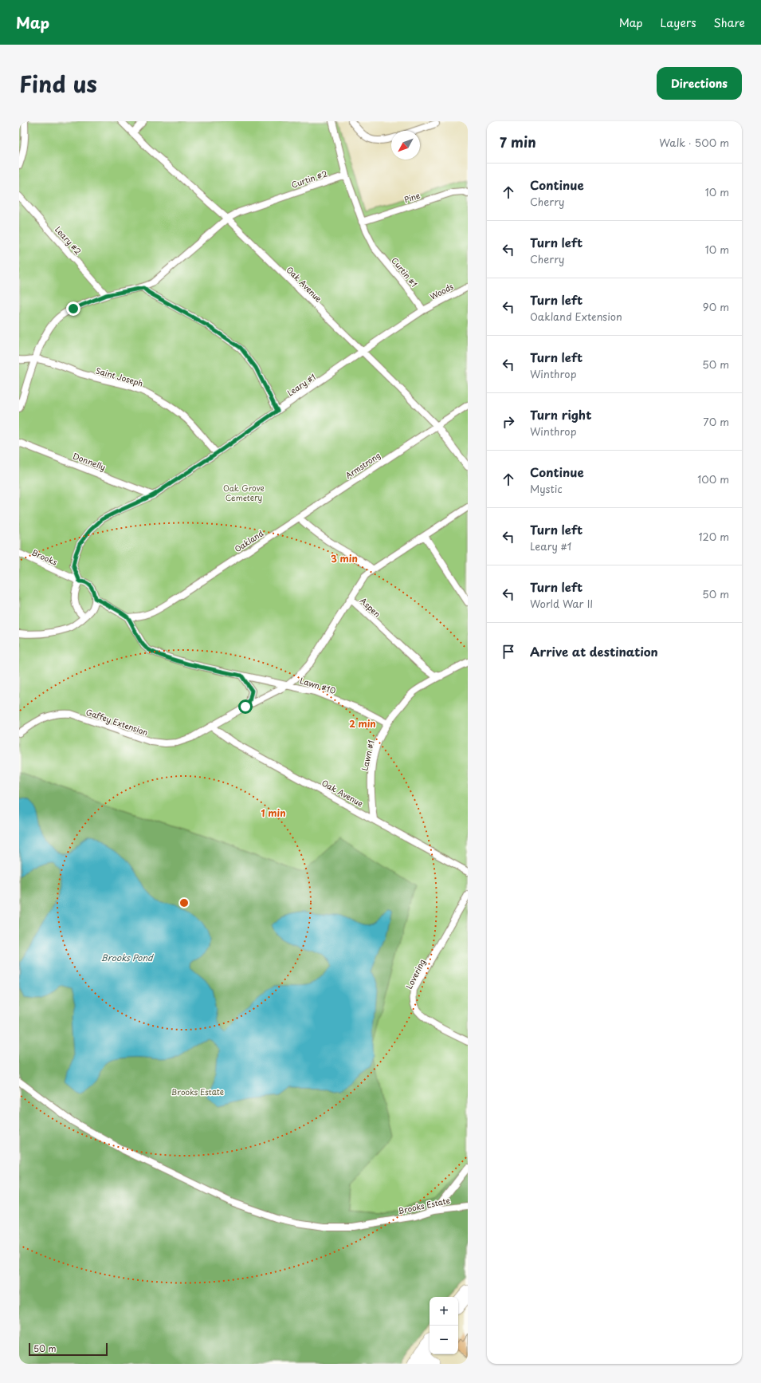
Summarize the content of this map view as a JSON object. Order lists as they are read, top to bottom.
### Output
{
  "streets": {
    "lane": [
      "Curtin #2",
      "Pine",
      "Leary #2",
      "Curtin #1",
      "Oak Avenue",
      "Woods",
      "Saint Joseph",
      "Leary #1",
      "Donnelly",
      "Armstrong",
      "Oakland",
      "Brooks",
      "Aspen",
      "Lawn #10",
      "Gaffey Extension",
      "Lawn #1",
      "Lovering",
      "Brooks Estate"
    ]
  },
  "crossings": [
    ["Curtin #2", "Curtin #1"],
    ["Curtin #2", "Oak Avenue"],
    ["Pine", "Curtin #1"],
    ["Curtin #1", "Woods"],
    ["Oak Avenue", "Leary #1"],
    ["Oak Avenue", "Armstrong"],
    ["Oak Avenue", "Gaffey Extension"],
    ["Oak Avenue", "Lawn #1"],
    ["Saint Joseph", "Leary #1"],
    ["Leary #1", "Donnelly"],
    ["Leary #1", "Brooks"],
    ["Armstrong", "Oakland"],
    ["Aspen", "Lawn #10"],
    ["Aspen", "Lawn #1"],
    ["Lawn #10", "Gaffey Extension"],
    ["Lawn #10", "Lawn #1"]
  ],
  "water": ["Brooks Pond"],
  "parks": ["Oak Grove Cemetery", "Brooks Estate"],
  "scale_bar": "50 m",
  "north": "bottom left",
  "page": {
    "header": "Map",
    "nav": ["Map", "Layers", "Share"],
    "title": "Find us",
    "buttons": "Directions",
    "heading": ["7 min", "Walk · 500 m"],
    "list": [
      ["Continue", "Cherry", "10 m"],
      ["Turn left", "Cherry", "10 m"],
      ["Turn left", "Oakland Extension", "90 m"],
      ["Turn left", "Winthrop", "50 m"],
      ["Turn right", "Winthrop", "70 m"],
      ["Continue", "Mystic", "100 m"],
      ["Turn left", "Leary #1", "120 m"],
      ["Turn left", "World War II", "50 m"],
      "Arrive at destination"
    ],
    "map_buttons": ["+", "−"],
    "scale": "50 m"
  },
  "rings": ["3 min", "2 min", "1 min"]
}
